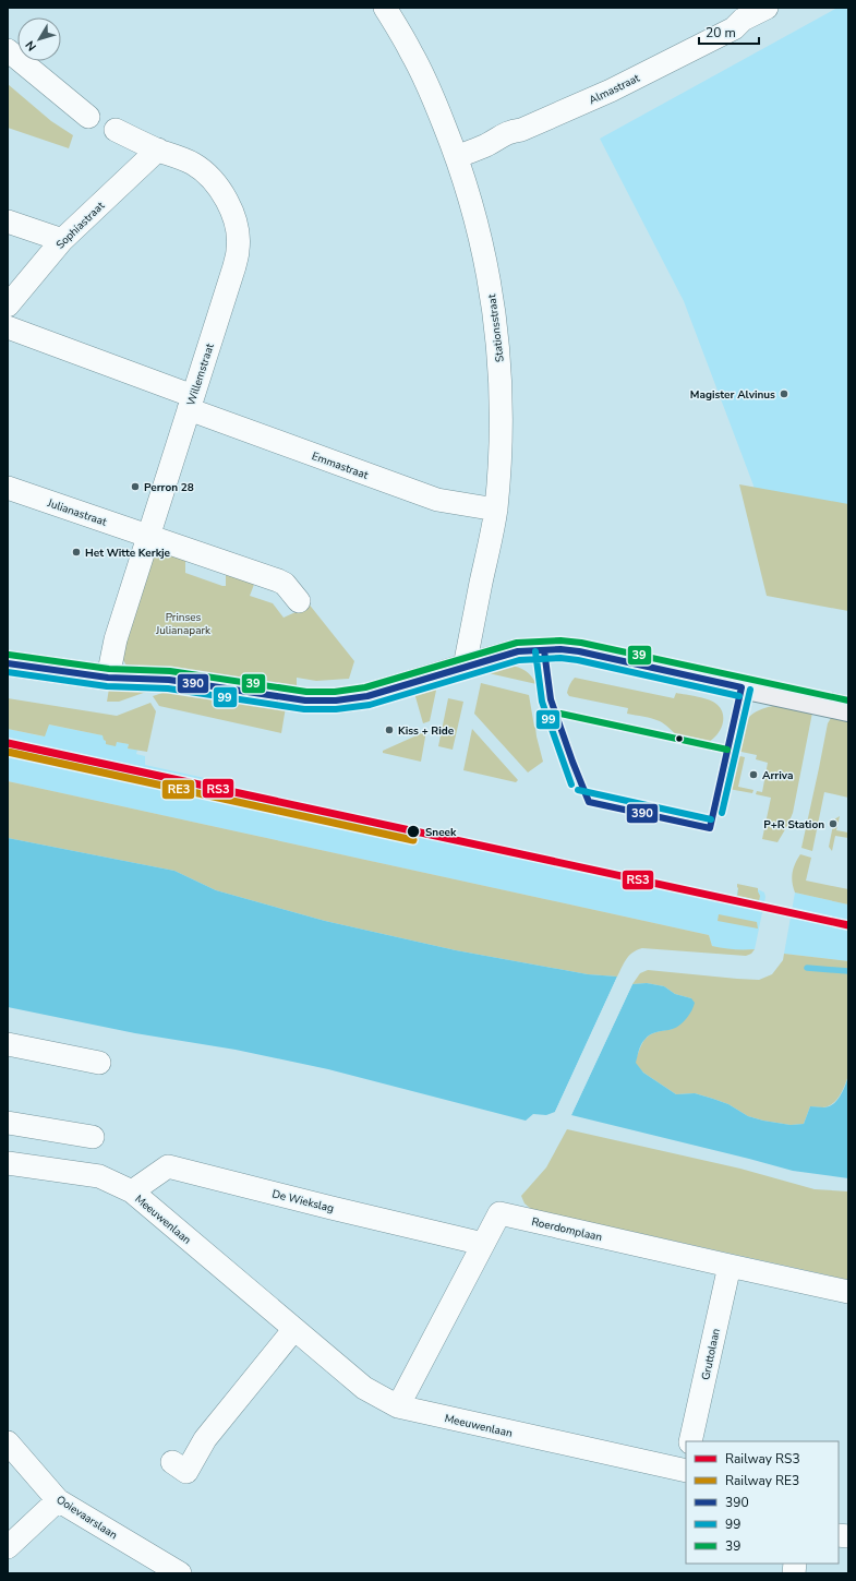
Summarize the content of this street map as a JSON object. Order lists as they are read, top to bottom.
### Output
{
  "streets": {
    "street": [
      "Almastraat",
      "Sophiastraat",
      "Stationsstraat",
      "Willemstraat",
      "Emmastraat",
      "Julianastraat",
      "De Wiekslag",
      "Meeuwenlaan",
      "Roerdomplaan",
      "Gruttolaan",
      "Ooievaarslaan"
    ]
  },
  "crossings": [
    ["Almastraat", "Stationsstraat"],
    ["Sophiastraat", "Willemstraat"],
    ["Stationsstraat", "Emmastraat"],
    ["Willemstraat", "Emmastraat"],
    ["Willemstraat", "Julianastraat"],
    ["De Wiekslag", "Meeuwenlaan"],
    ["De Wiekslag", "Roerdomplaan"],
    ["Meeuwenlaan", "Roerdomplaan"],
    ["Roerdomplaan", "Gruttolaan"]
  ],
  "parks": ["Prinses Julianapark"],
  "places": [
    "Magister Alvinus",
    "Perron 28",
    "Het Witte Kerkje",
    "Kiss + Ride",
    "Arriva",
    "P+R Station",
    "Sneek"
  ],
  "lines": [
    "transit line 39",
    "transit line 390",
    "transit line 99",
    "rail line RS3",
    "rail line RE3"
  ],
  "legend": [
    "Railway RS3",
    "Railway RE3",
    "390",
    "99",
    "39"
  ],
  "scale_bar": "20 m",
  "north": "bottom left"
}
